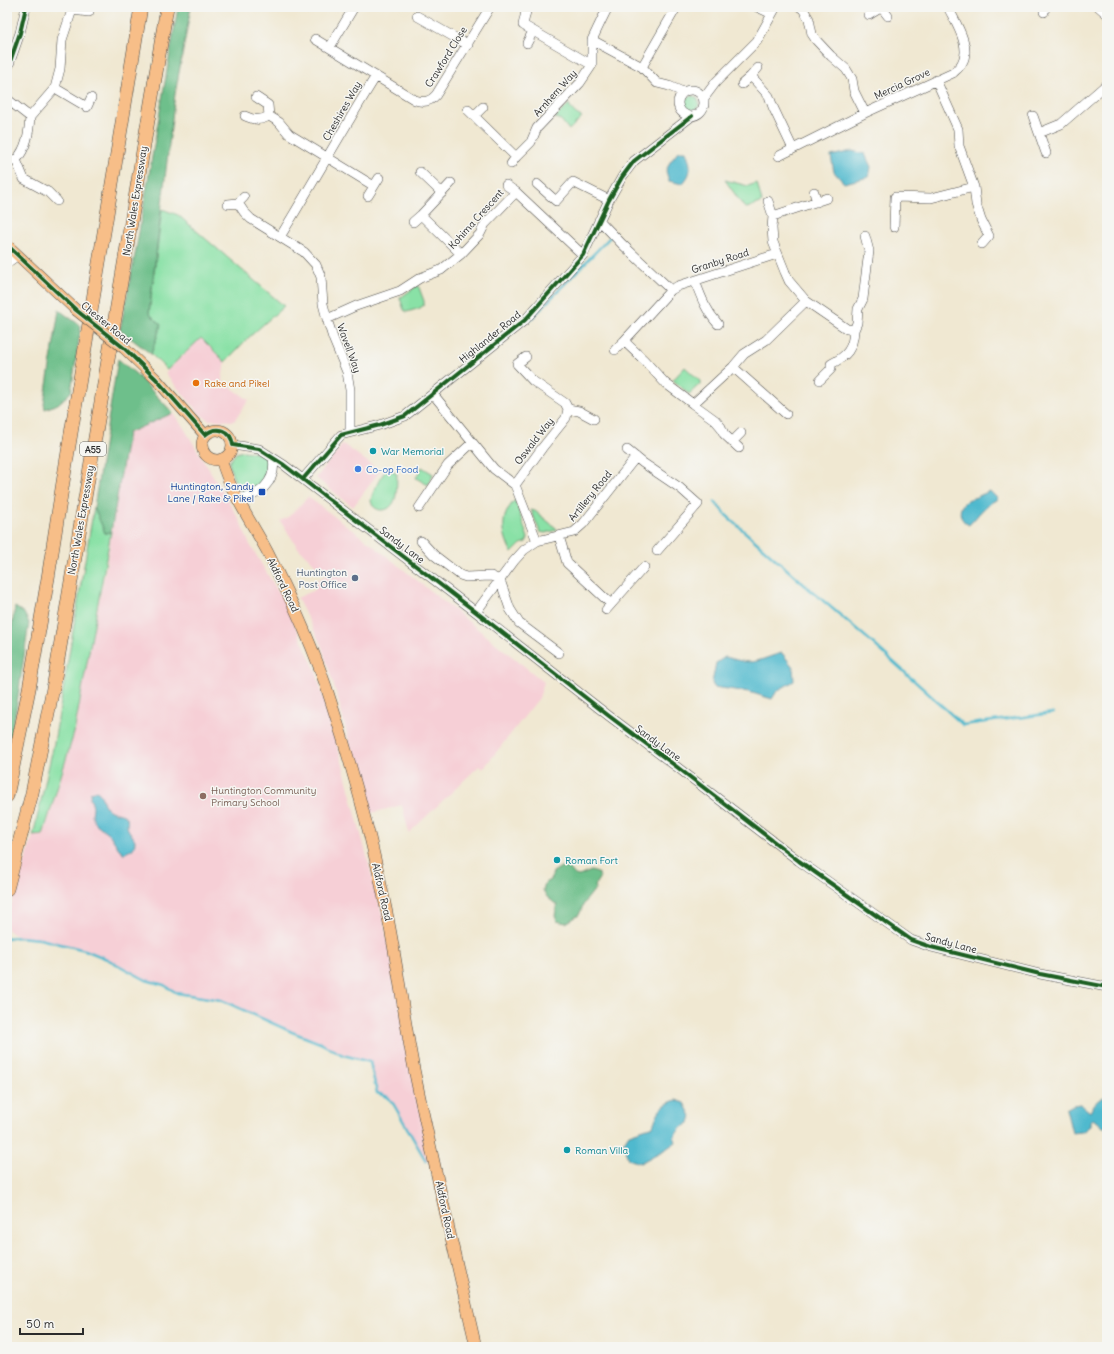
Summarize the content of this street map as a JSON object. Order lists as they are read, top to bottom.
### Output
{
  "streets": {
    "highway": ["North Wales Expressway", "A55"],
    "main road": ["Chester Road", "Aldford Road"],
    "street": [
      "Crawford Close",
      "Mercia Grove",
      "Arnhem Way",
      "Cheshires Way",
      "Kohima Crescent",
      "Granby Road",
      "Highlander Road",
      "Wavell Way",
      "Oswald Way",
      "Artillery Road",
      "Sandy Lane"
    ]
  },
  "crossings": [
    ["Crawford Close", "Cheshires Way"],
    ["Kohima Crescent", "Highlander Road"],
    ["Kohima Crescent", "Wavell Way"],
    ["Chester Road", "Sandy Lane"],
    ["Chester Road", "Aldford Road"],
    ["Highlander Road", "Wavell Way"],
    ["Highlander Road", "Sandy Lane"],
    ["Artillery Road", "Sandy Lane"],
    ["Sandy Lane", "Aldford Road"]
  ],
  "places": {
    "other": [
      "Rake and Pikel",
      "War Memorial",
      "Co-op Food",
      "Huntington Post Office",
      "Huntington Community Primary School",
      "Roman Fort",
      "Roman Villa"
    ],
    "transit": ["Huntington, Sandy Lane / Rake & Pikel"]
  },
  "scale_bar": "50 m"
}
